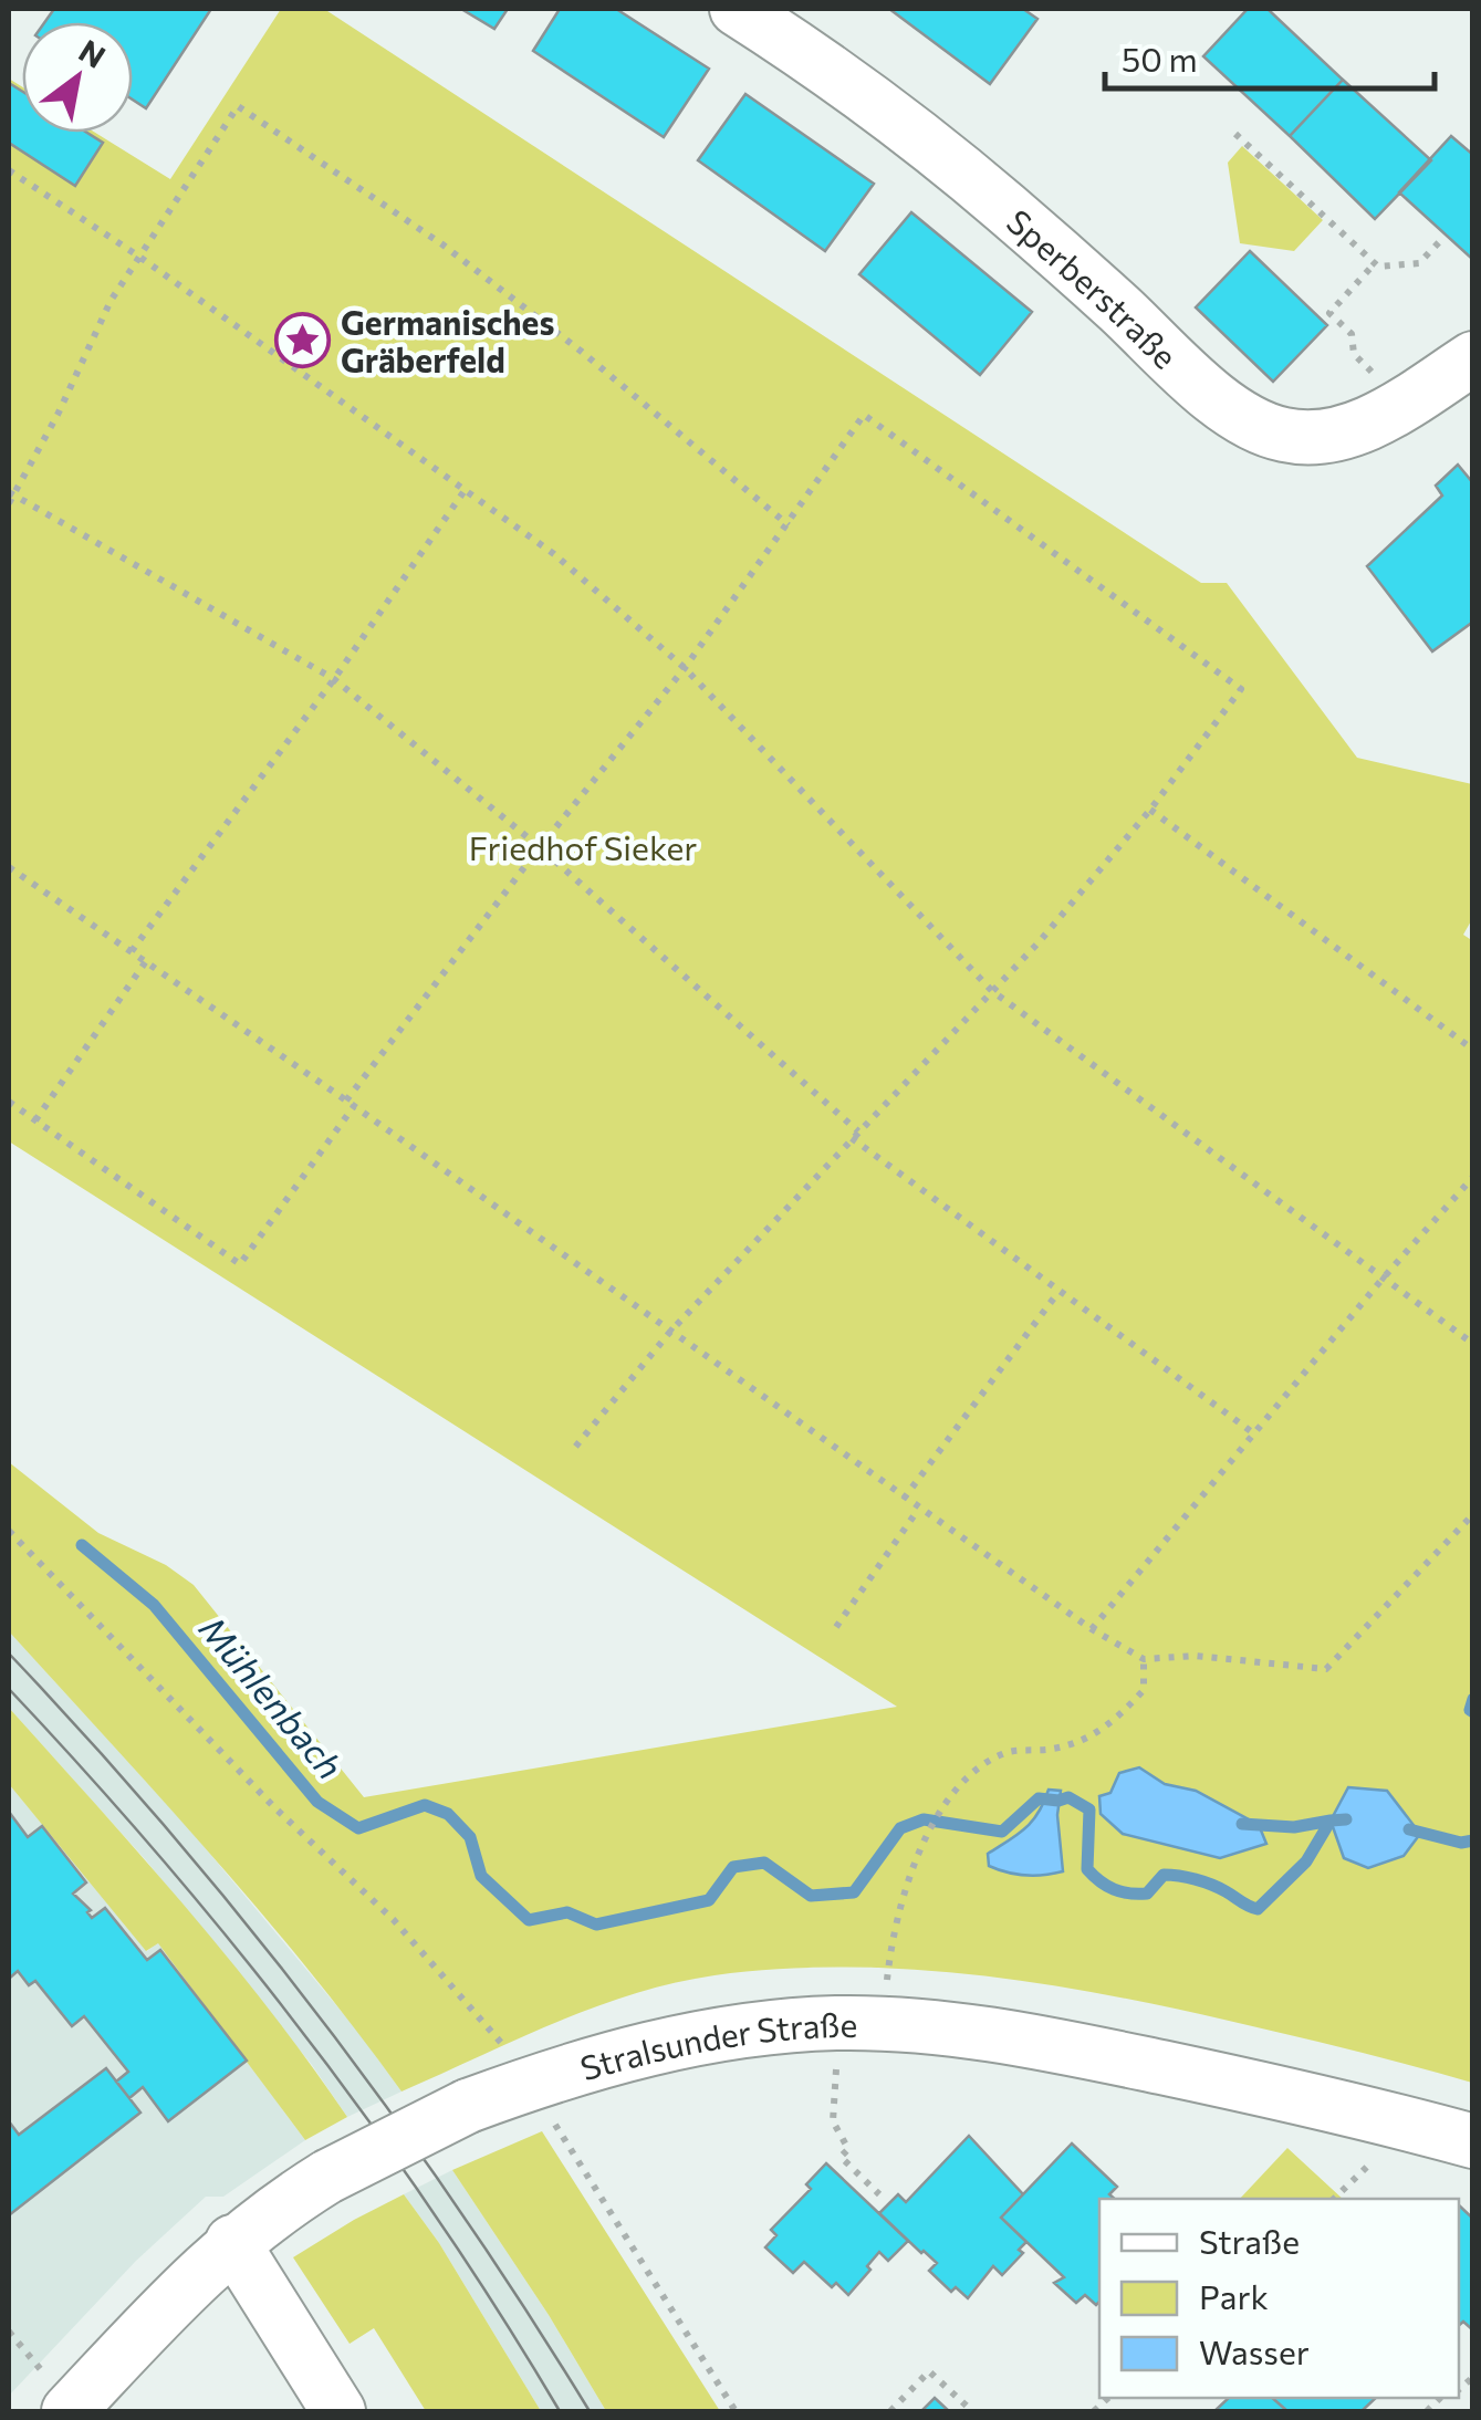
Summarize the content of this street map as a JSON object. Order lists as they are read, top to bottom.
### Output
{
  "streets": {
    "street": ["Sperberstraße", "Stralsunder Straße"]
  },
  "water": ["Mühlenbach"],
  "parks": ["Friedhof Sieker"],
  "places": {
    "place": ["Germanisches Gräberfeld"]
  },
  "legend": ["Straße", "Park", "Wasser"],
  "scale_bar": "50 m",
  "north": "top right"
}
